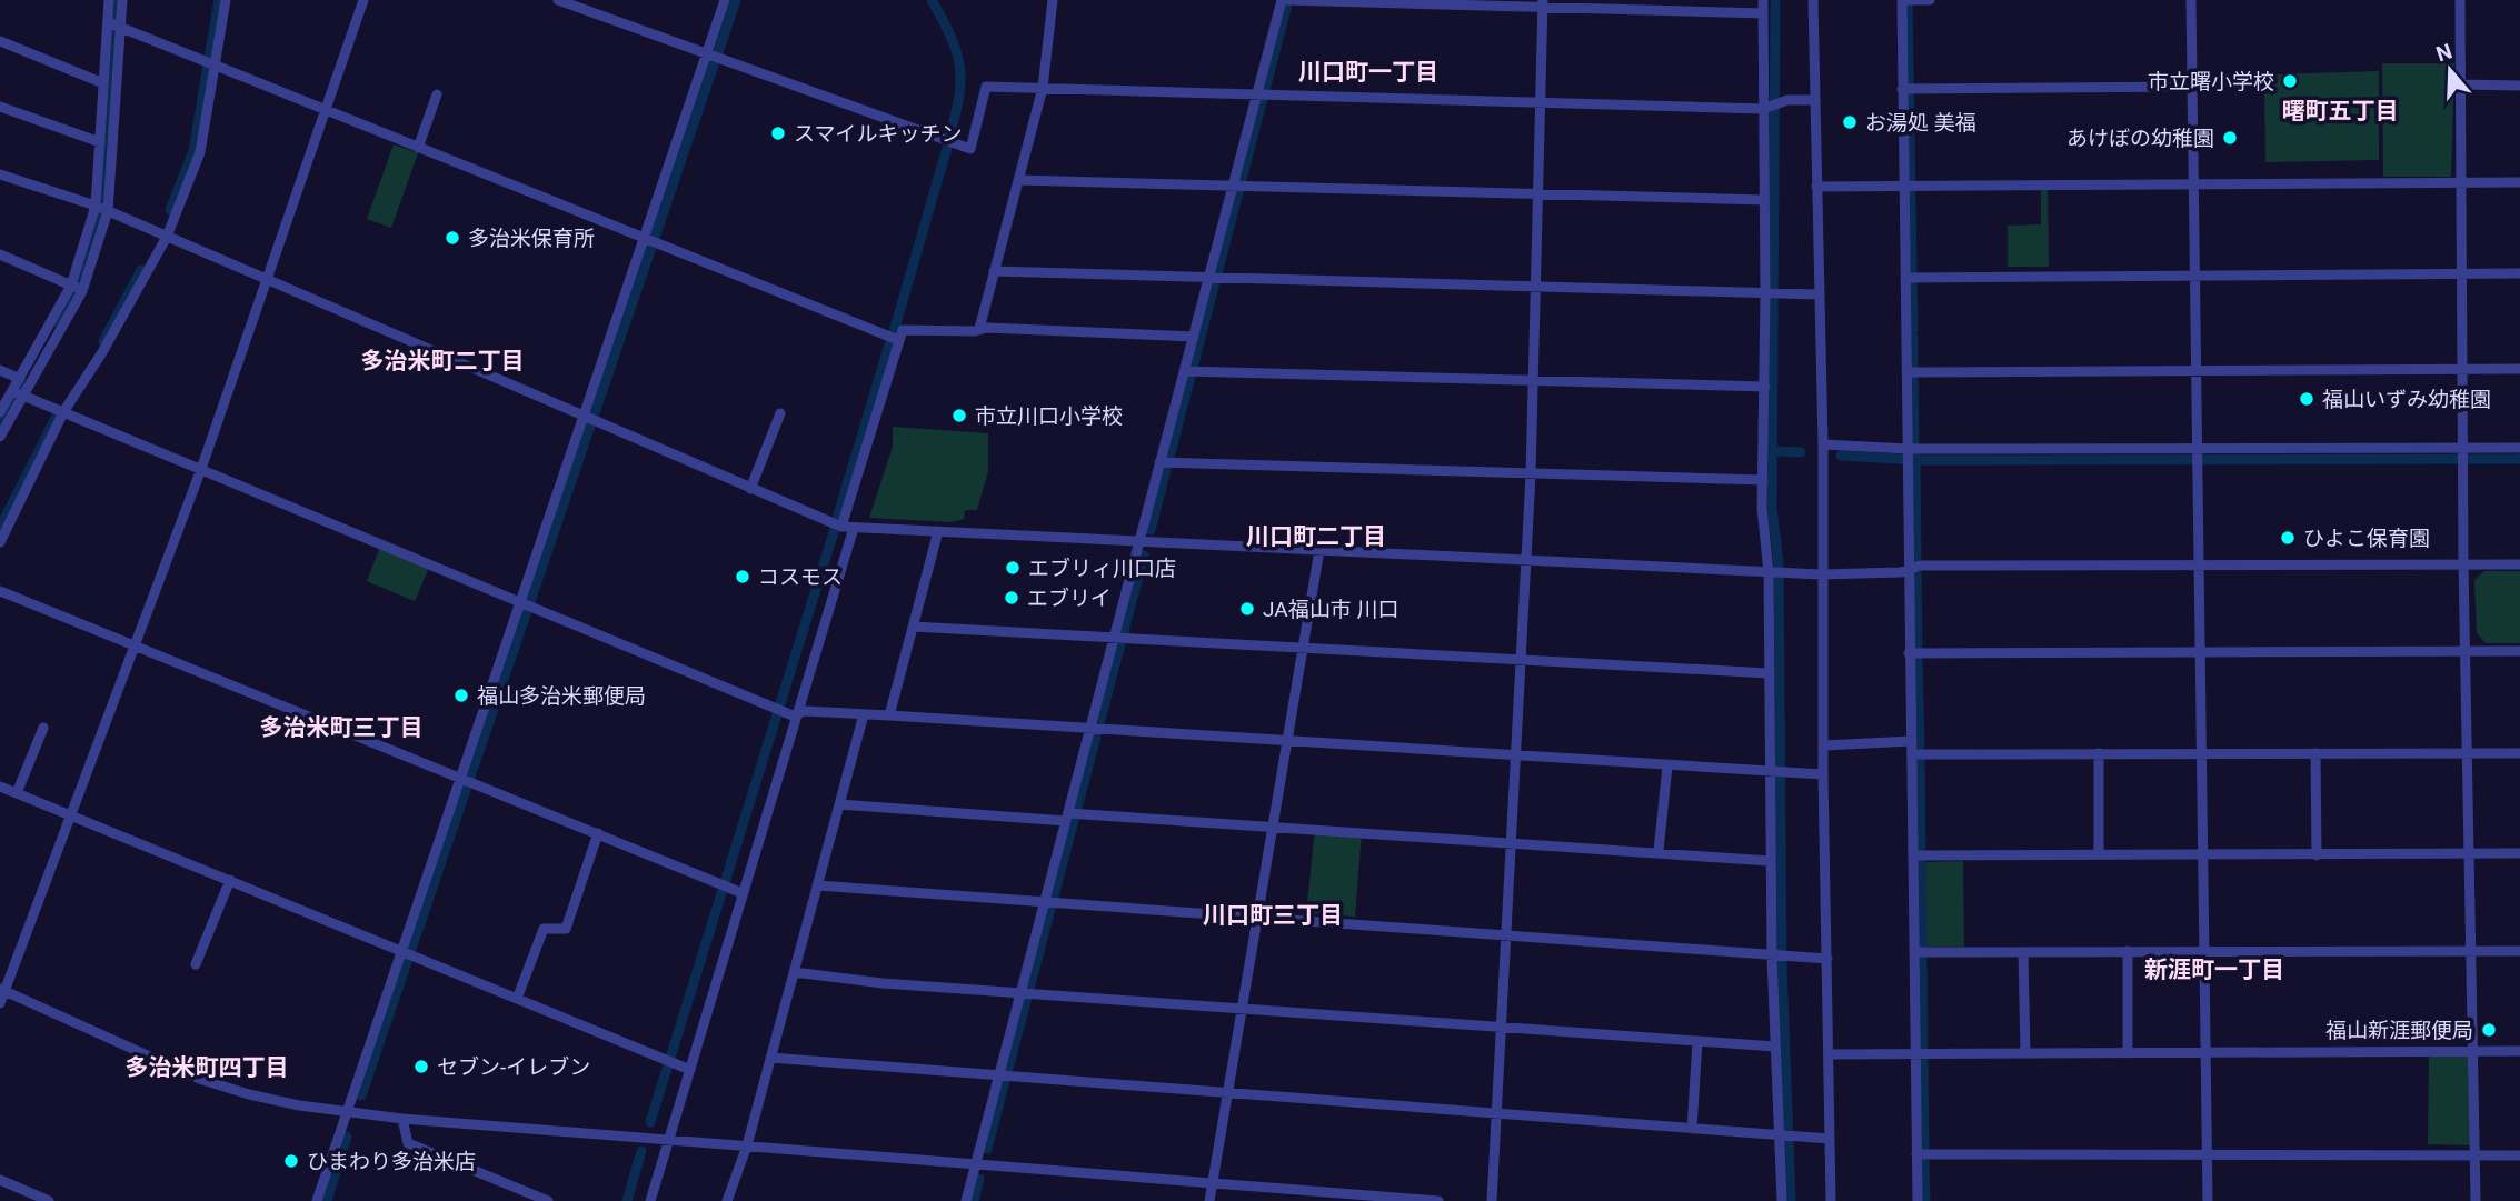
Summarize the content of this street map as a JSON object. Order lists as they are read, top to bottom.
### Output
{
  "districts": [
    "川口町一丁目",
    "曙町五丁目",
    "多治米町二丁目",
    "川口町二丁目",
    "多治米町三丁目",
    "川口町三丁目",
    "新涯町一丁目",
    "多治米町四丁目"
  ],
  "places": [
    "市立曙小学校",
    "お湯処 美福",
    "スマイルキッチン",
    "あけぼの幼稚園",
    "多治米保育所",
    "福山いずみ幼稚園",
    "市立川口小学校",
    "ひよこ保育園",
    "エブリィ川口店",
    "コスモス",
    "エブリイ",
    "JA福山市 川口",
    "福山多治米郵便局",
    "福山新涯郵便局",
    "セブン-イレブン",
    "ひまわり多治米店"
  ],
  "north": "top"
}
